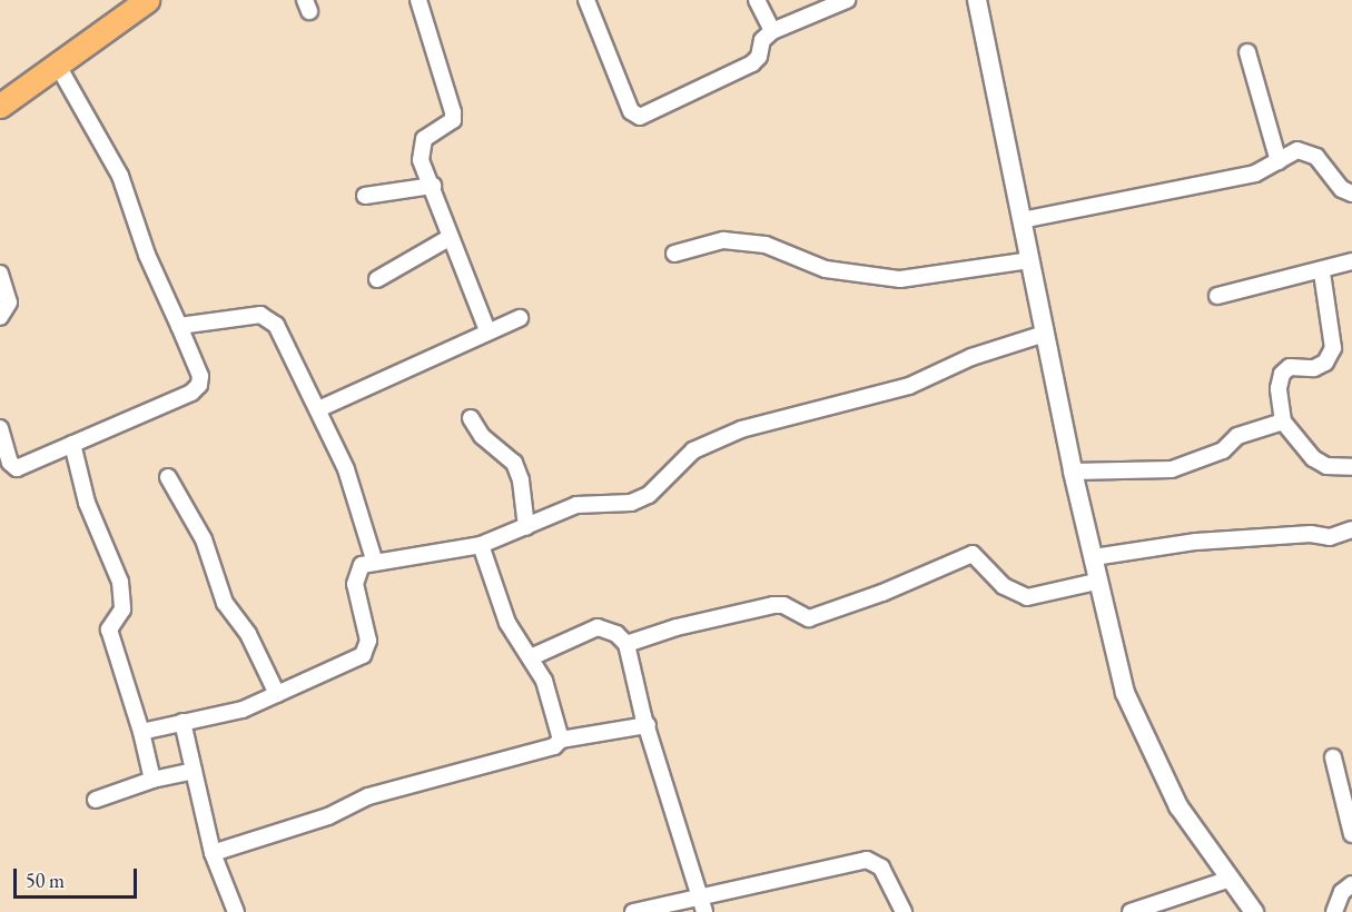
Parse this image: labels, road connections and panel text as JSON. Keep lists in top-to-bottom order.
{
  "scale_bar": "50 m"
}
